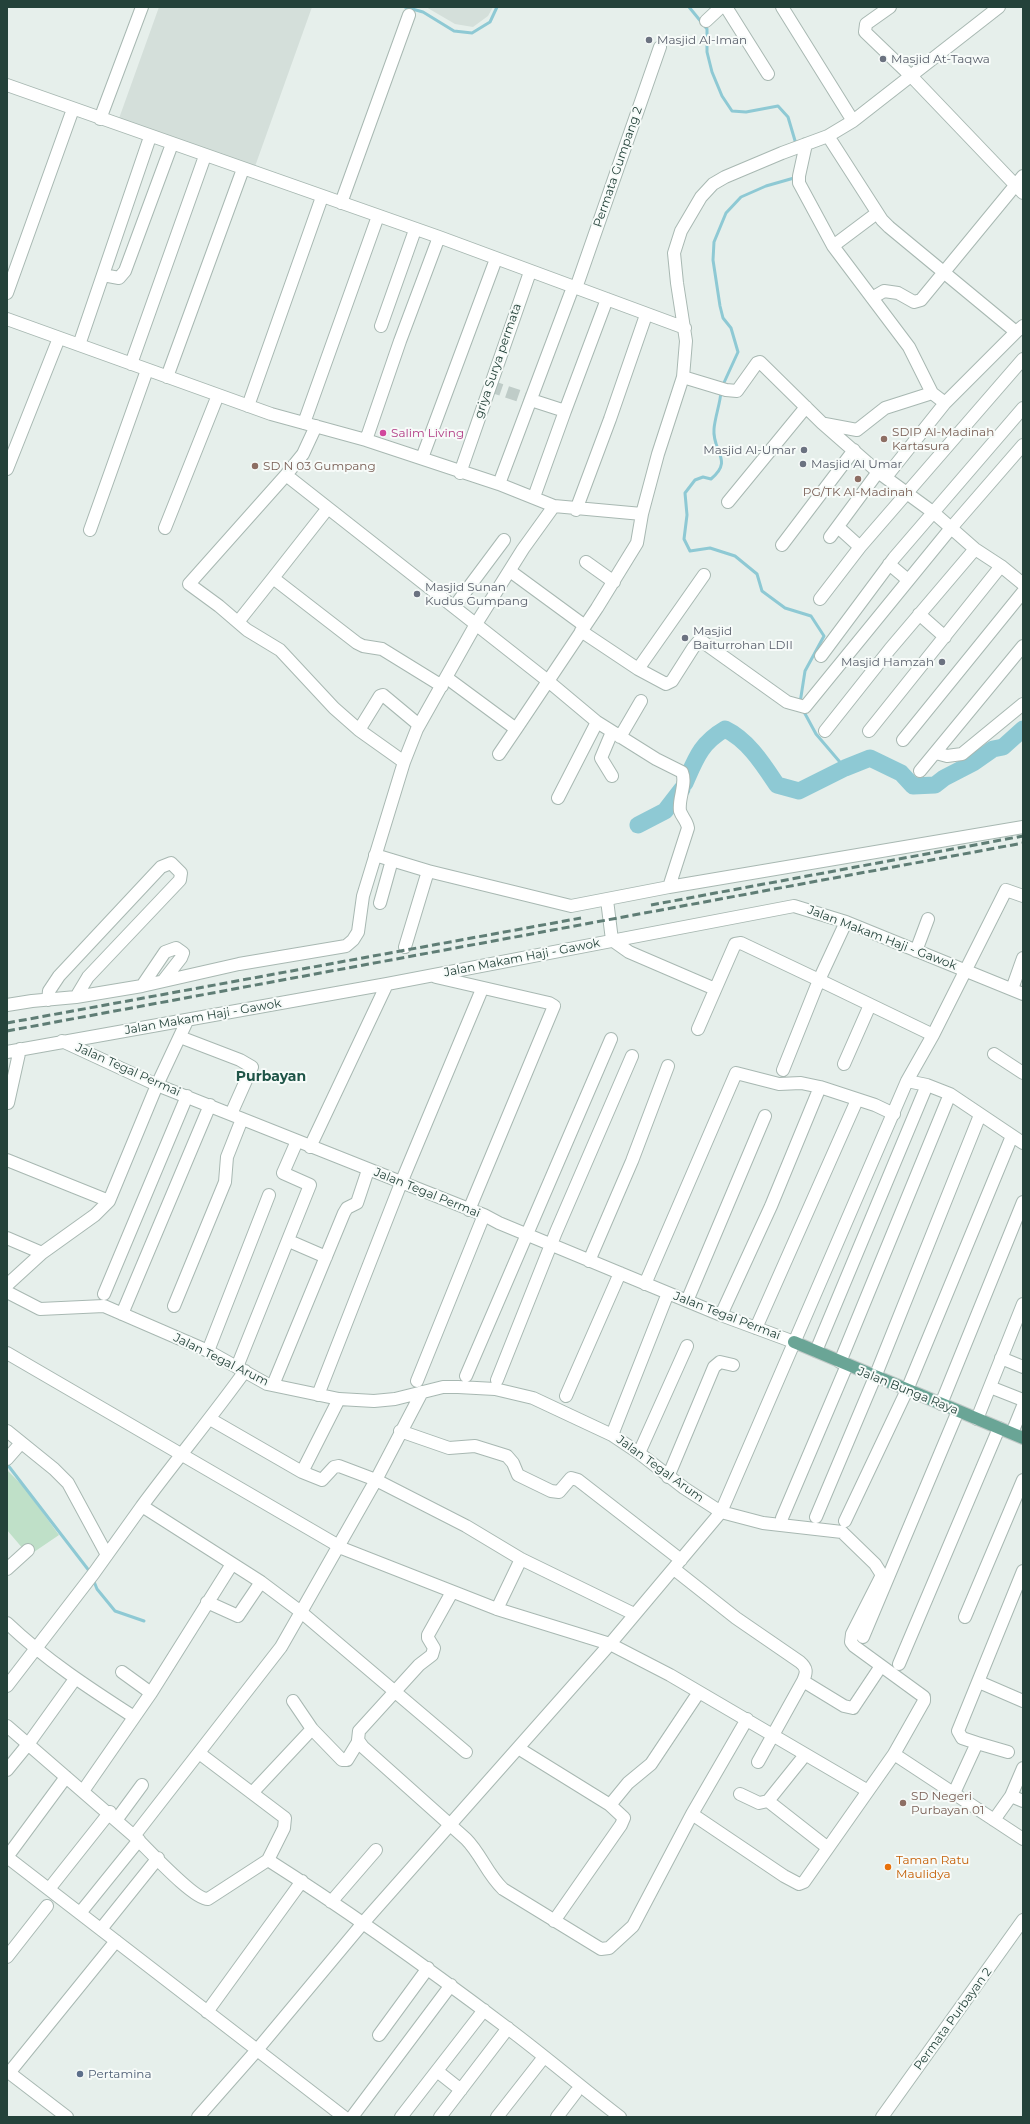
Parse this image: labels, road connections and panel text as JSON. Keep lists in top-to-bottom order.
{
  "streets": {
    "main road": ["Jalan Bunga Raya"],
    "street": [
      "Permata Gumpang 2",
      "griya Surya permata",
      "Jalan Makam Haji - Gawok",
      "Jalan Tegal Permai",
      "Jalan Tegal Arum",
      "Permata Purbayan 2"
    ]
  },
  "crossings": [
    ["Jalan Makam Haji - Gawok", "Jalan Tegal Permai"],
    ["Jalan Tegal Permai", "Jalan Bunga Raya"]
  ],
  "districts": ["Purbayan"],
  "places": [
    "Masjid Al-Iman",
    "Masjid At-Taqwa",
    "Salim Living",
    "SDIP Al-Madinah Kartasura",
    "Masjid Al-Umar",
    "Masjid Al Umar",
    "SD N 03 Gumpang",
    "PG/TK Al-Madinah",
    "Masjid Sunan Kudus Gumpang",
    "Masjid Baiturrohan LDII",
    "Masjid Hamzah",
    "SD Negeri Purbayan 01",
    "Taman Ratu Maulidya",
    "Pertamina"
  ]
}
